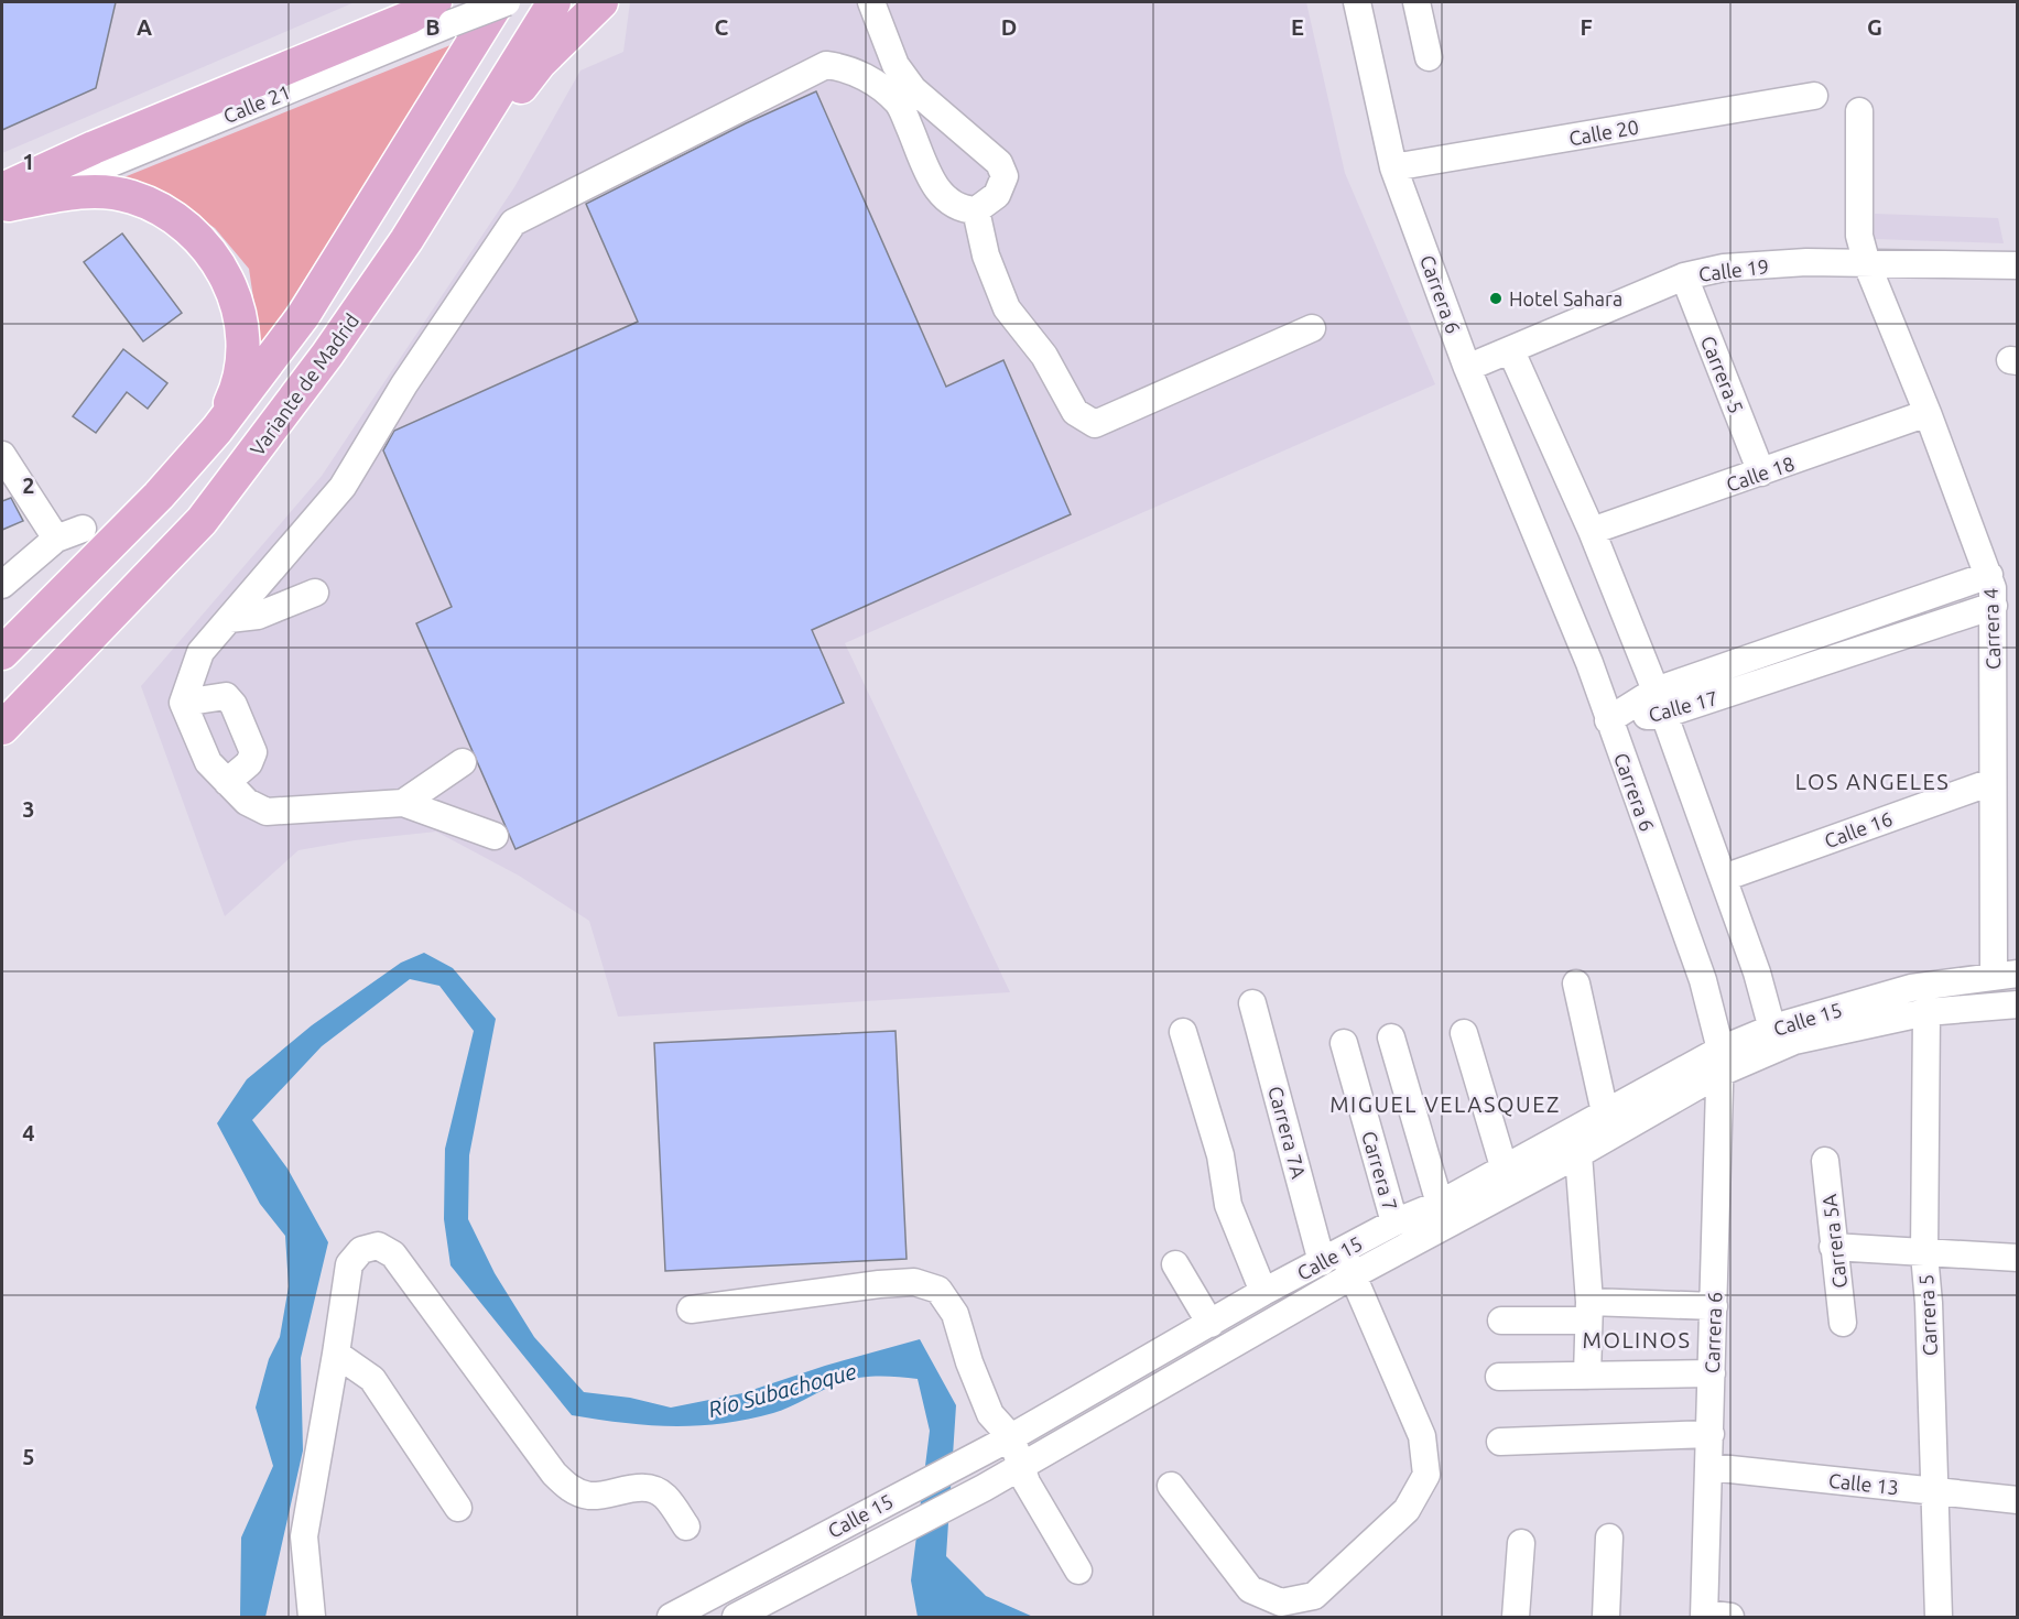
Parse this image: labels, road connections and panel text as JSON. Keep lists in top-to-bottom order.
{
  "streets": {
    "main road": ["Variante de Madrid"],
    "street": [
      "Calle 20",
      "Calle 19",
      "Carrera 6",
      "Carrera 5",
      "Calle 18",
      "Carrera 4",
      "Calle 17",
      "Calle 16",
      "Calle 15",
      "Carrera 7A",
      "Carrera 7",
      "Carrera 5A",
      "Calle 13"
    ]
  },
  "crossings": [
    ["Calle 20", "Carrera 6"],
    ["Calle 19", "Carrera 6"],
    ["Calle 19", "Carrera 5"],
    ["Calle 19", "Carrera 4"],
    ["Carrera 6", "Calle 17"],
    ["Carrera 6", "Calle 15"],
    ["Carrera 6", "Calle 13"],
    ["Carrera 5", "Calle 18"],
    ["Carrera 5", "Calle 15"],
    ["Carrera 5", "Calle 13"],
    ["Calle 18", "Carrera 4"],
    ["Carrera 4", "Calle 17"],
    ["Carrera 4", "Calle 16"],
    ["Carrera 4", "Calle 15"],
    ["Calle 15", "Carrera 7A"],
    ["Calle 15", "Carrera 7"]
  ],
  "districts": ["LOS ANGELES", "MIGUEL VELASQUEZ", "MOLINOS"],
  "water": ["Río Subachoque"],
  "places": ["Hotel Sahara"],
  "grid": {
    "columns": [
      "A",
      "B",
      "C",
      "D",
      "E",
      "F",
      "G"
    ],
    "rows": [
      "1",
      "2",
      "3",
      "4",
      "5"
    ]
  }
}
